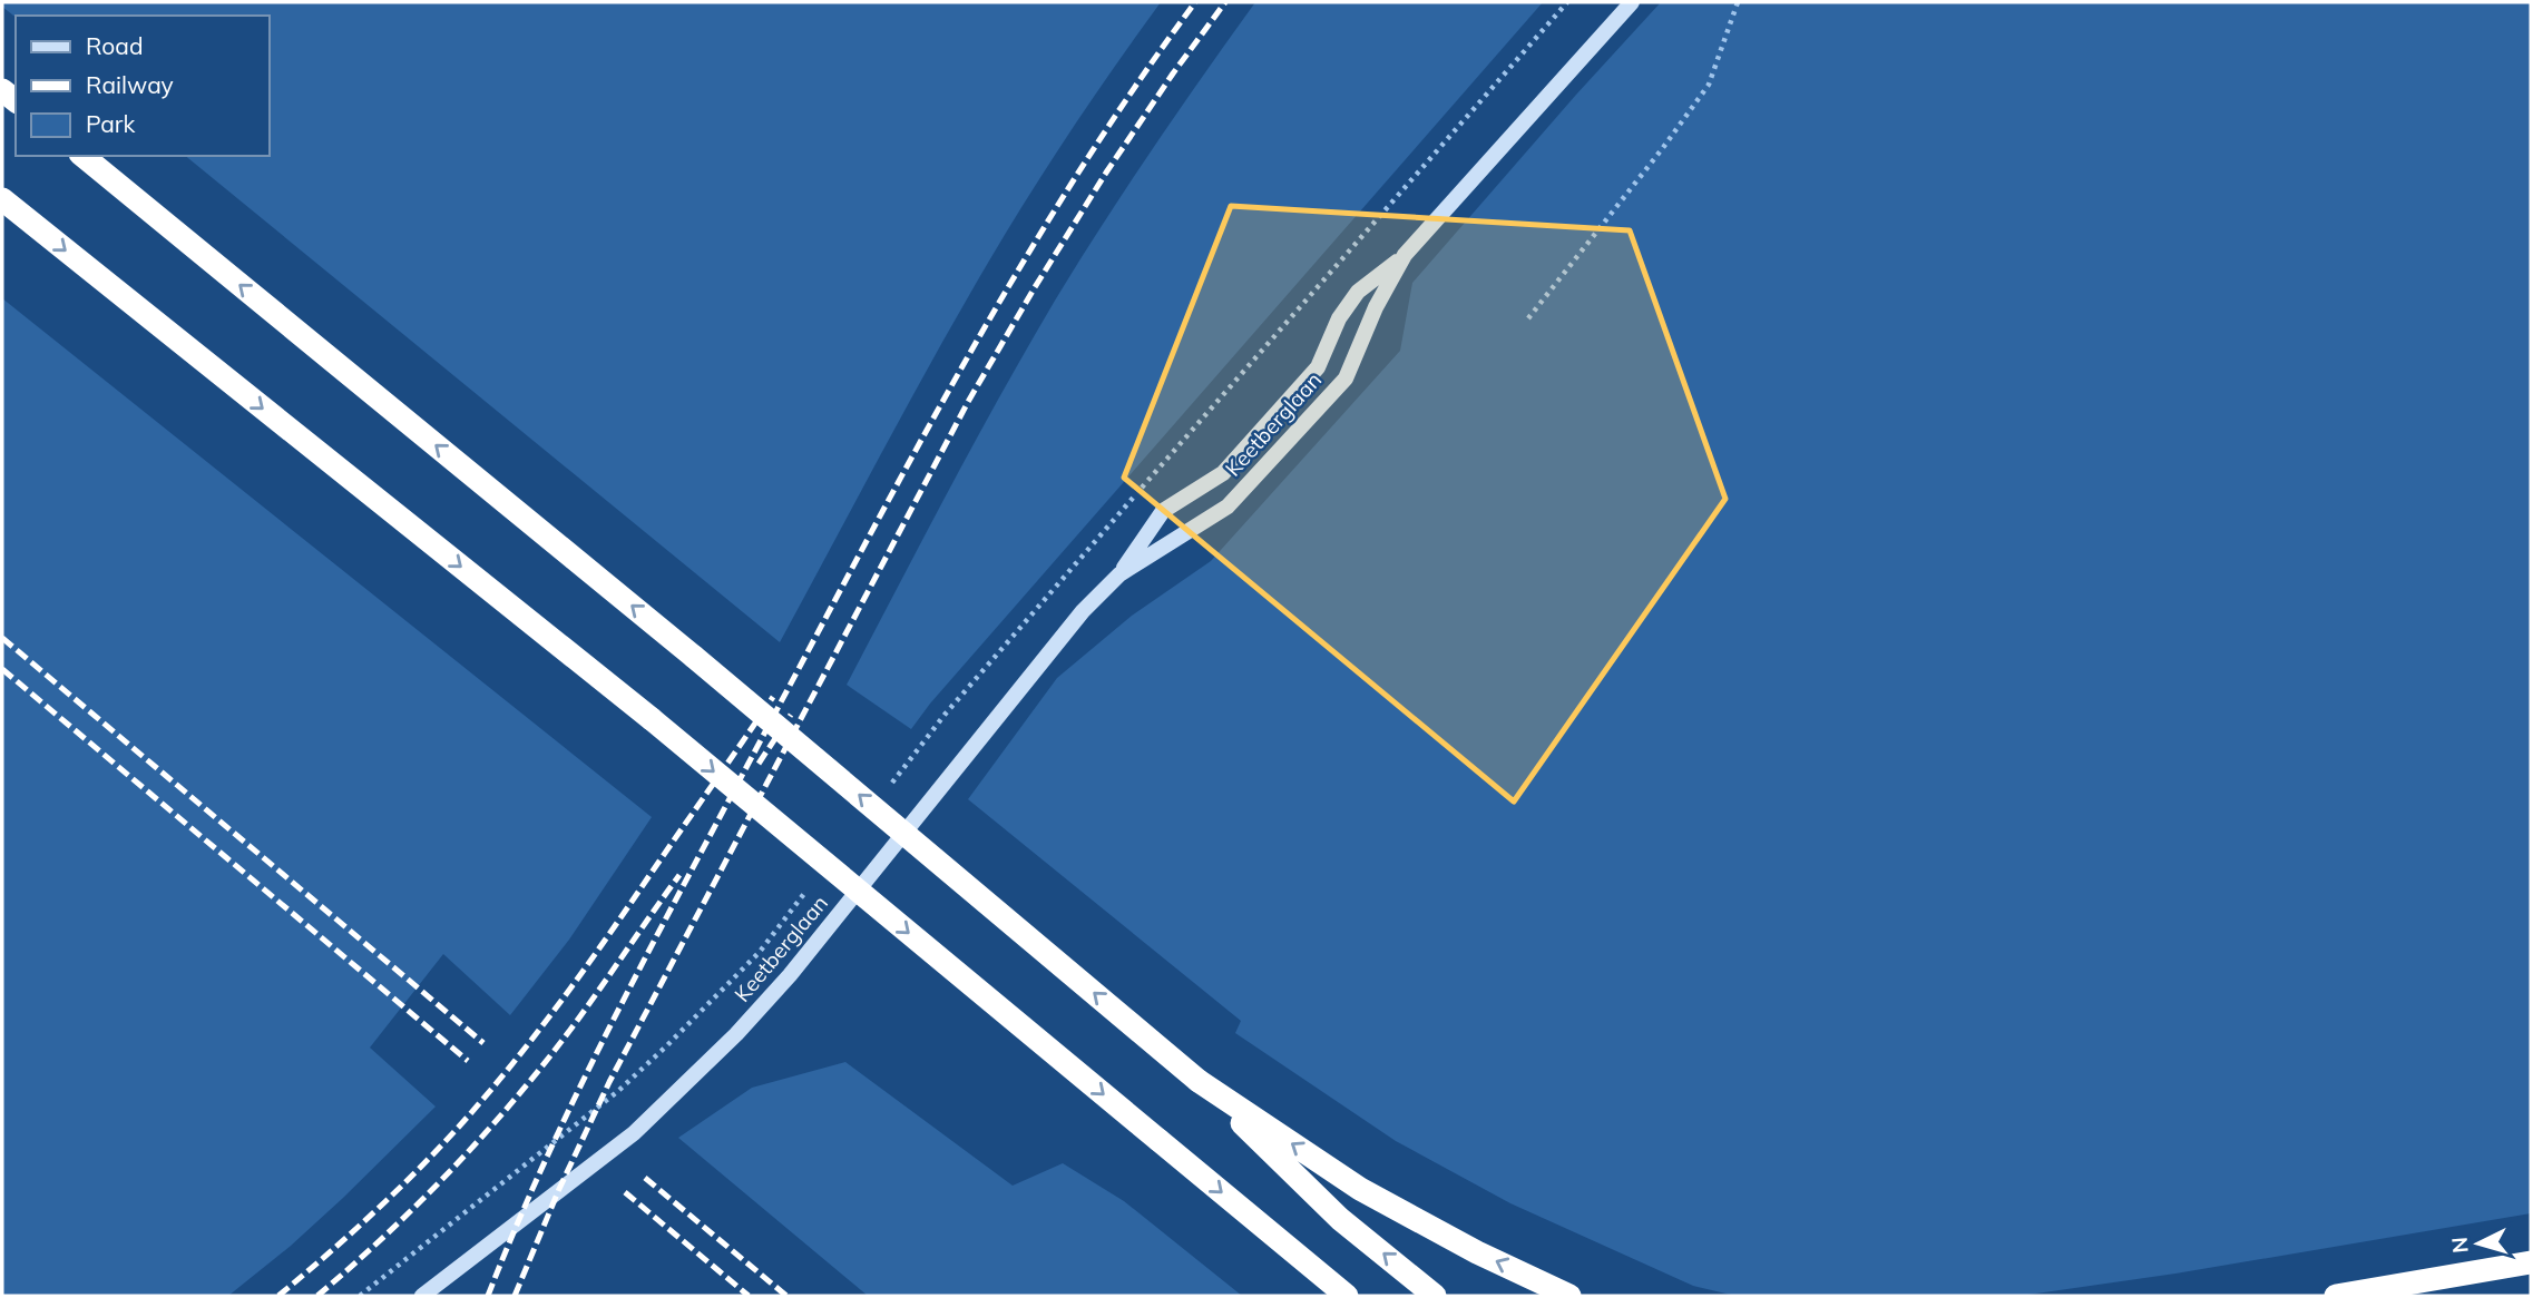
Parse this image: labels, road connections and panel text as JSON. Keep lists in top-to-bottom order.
{
  "streets": {
    "main road": ["Keetberglaan"]
  },
  "legend": ["Road", "Railway", "Park"],
  "north": "left"
}
